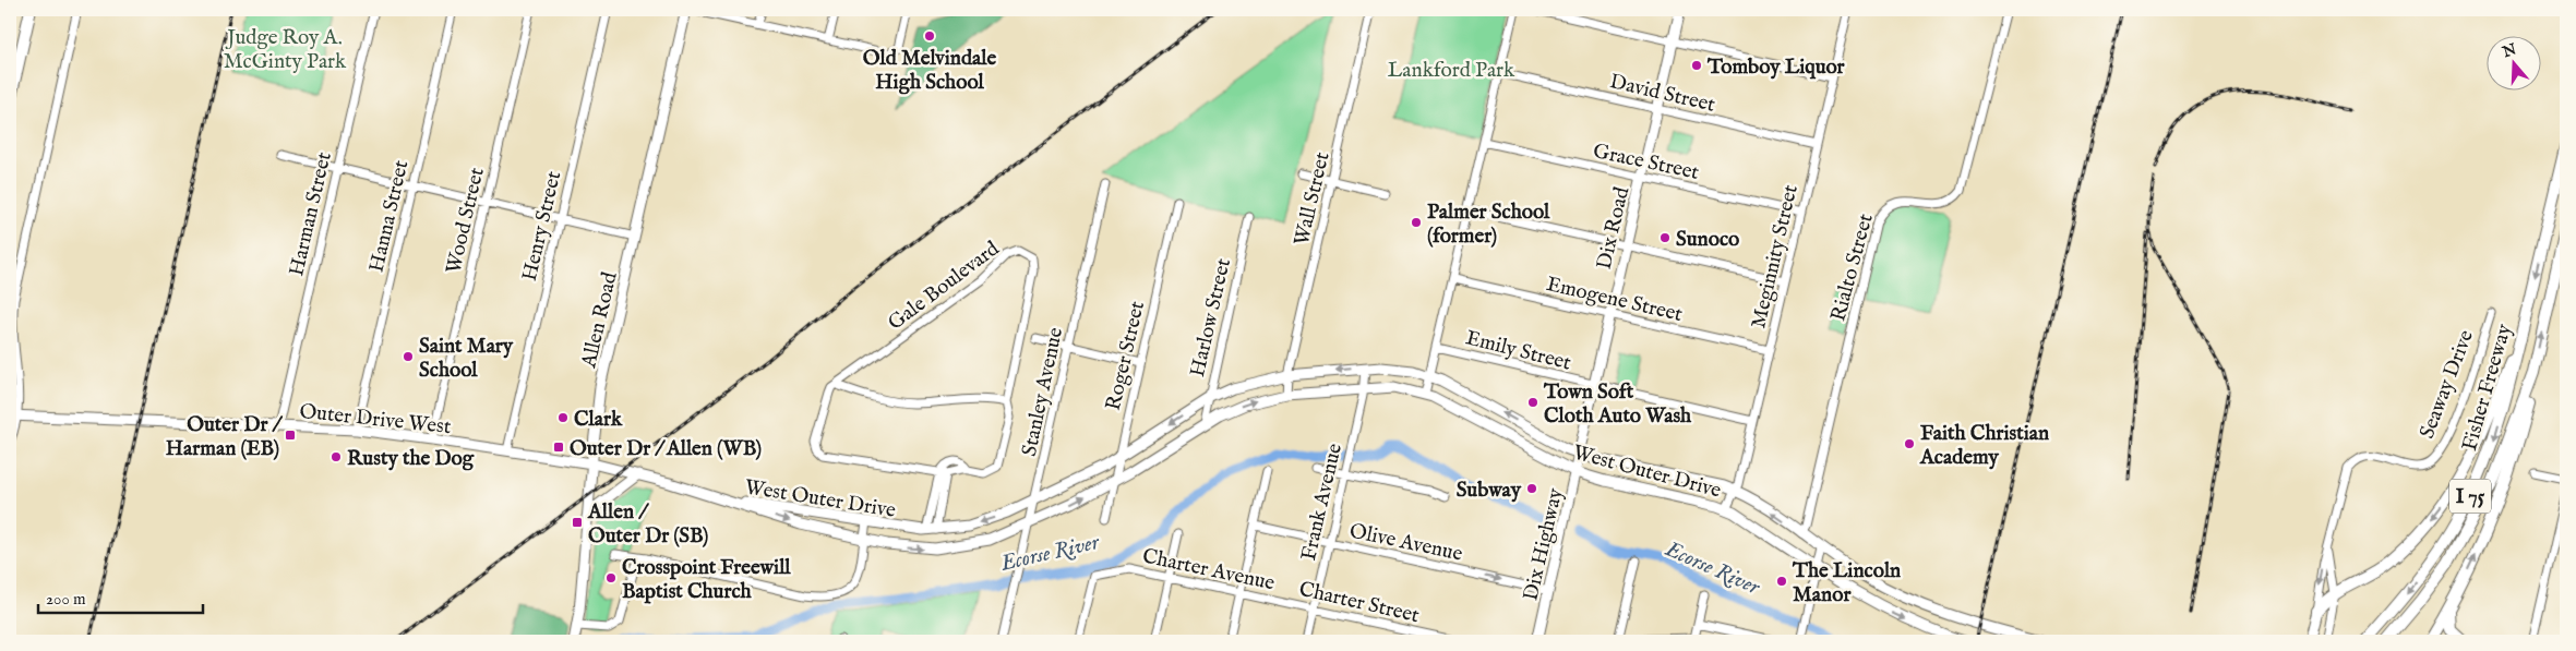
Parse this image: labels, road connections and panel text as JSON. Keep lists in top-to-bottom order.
{
  "streets": {
    "highway": ["Fisher Freeway", "I 75"],
    "main road": [
      "Dix Road",
      "Allen Road",
      "Outer Drive West",
      "West Outer Drive",
      "Dix Highway"
    ],
    "street": [
      "David Street",
      "Grace Street",
      "Wall Street",
      "Harman Street",
      "Hanna Street",
      "Wood Street",
      "Henry Street",
      "Meginnity Street",
      "Rialto Street",
      "Gale Boulevard",
      "Emogene Street",
      "Harlow Street",
      "Emily Street",
      "Roger Street",
      "Seaway Drive",
      "Stanley Avenue",
      "Frank Avenue",
      "Olive Avenue",
      "Charter Avenue",
      "Charter Street"
    ]
  },
  "crossings": [
    ["David Street", "Dix Road"],
    ["David Street", "Meginnity Street"],
    ["Grace Street", "Dix Road"],
    ["Grace Street", "Meginnity Street"],
    ["Wall Street", "West Outer Drive"],
    ["Harman Street", "Outer Drive West"],
    ["Hanna Street", "Outer Drive West"],
    ["Wood Street", "Outer Drive West"],
    ["Henry Street", "Outer Drive West"],
    ["Dix Road", "Emogene Street"],
    ["Dix Road", "Emily Street"],
    ["Dix Road", "West Outer Drive"],
    ["Dix Road", "Dix Highway"],
    ["Meginnity Street", "Emogene Street"],
    ["Meginnity Street", "Emily Street"],
    ["Meginnity Street", "West Outer Drive"],
    ["Rialto Street", "West Outer Drive"],
    ["Harlow Street", "West Outer Drive"],
    ["Allen Road", "Outer Drive West"],
    ["Roger Street", "West Outer Drive"],
    ["Stanley Avenue", "West Outer Drive"],
    ["Outer Drive West", "West Outer Drive"],
    ["West Outer Drive", "Frank Avenue"],
    ["West Outer Drive", "Dix Highway"],
    ["Frank Avenue", "Olive Avenue"],
    ["Frank Avenue", "Charter Street"],
    ["Olive Avenue", "Dix Highway"],
    ["Charter Avenue", "Charter Street"]
  ],
  "one_way": ["Olive Avenue"],
  "water": ["Ecorse River"],
  "parks": ["Judge Roy A. McGinty Park", "Lankford Park"],
  "places": {
    "other": [
      "Old Melvindale High School",
      "Tomboy Liquor",
      "Palmer School (former)",
      "Sunoco",
      "Saint Mary School",
      "Town Soft Cloth Auto Wash",
      "Clark",
      "Faith Christian Academy",
      "Rusty the Dog",
      "Subway",
      "Crosspoint Freewill Baptist Church",
      "The Lincoln Manor"
    ],
    "transit": ["Outer Dr / Harman (EB)", "Outer Dr / Allen (WB)", "Allen / Outer Dr (SB)"]
  },
  "scale_bar": "200 m",
  "north": "top"
}
